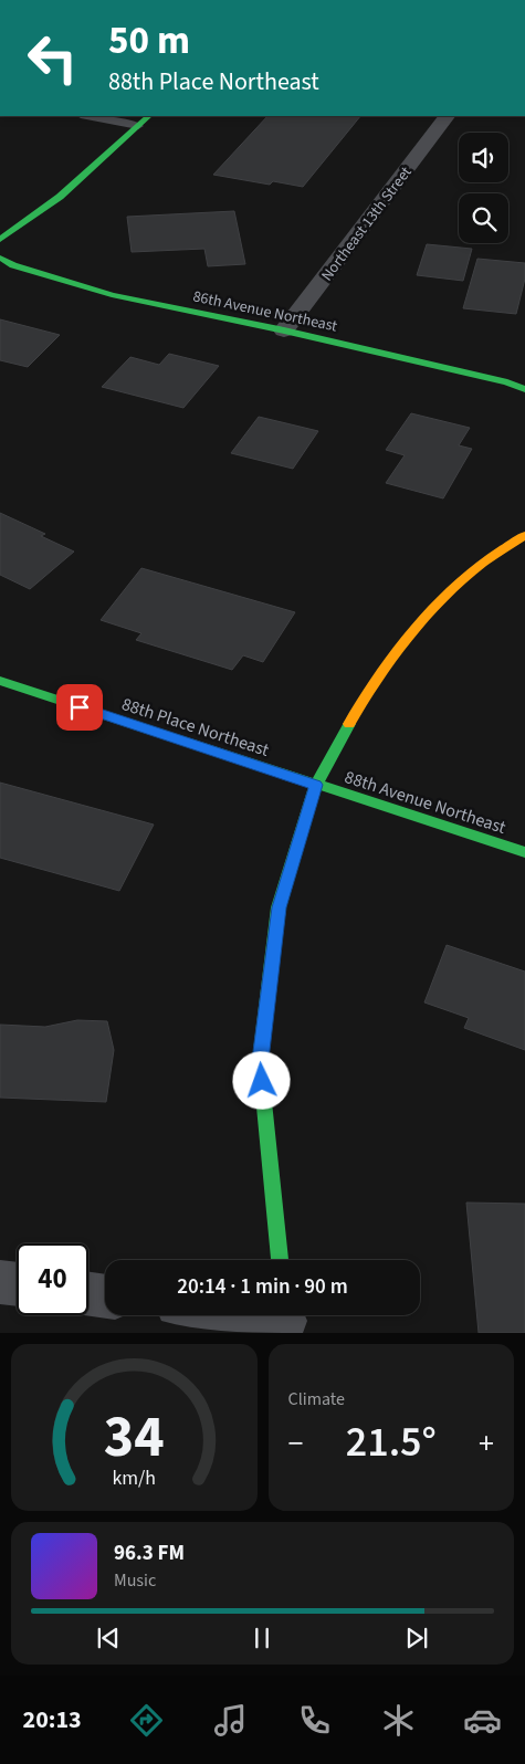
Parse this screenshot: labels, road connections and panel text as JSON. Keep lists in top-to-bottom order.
{
  "streets": {
    "street": [
      "Northeast 13th Street",
      "86th Avenue Northeast",
      "88th Place Northeast",
      "88th Avenue Northeast"
    ]
  },
  "crossings": [
    ["Northeast 13th Street", "86th Avenue Northeast"],
    ["88th Place Northeast", "88th Avenue Northeast"]
  ],
  "page": {
    "turn": ["50 m", "88th Place Northeast"],
    "limit": "40",
    "trip": "20:14 · 1 min · 90 m",
    "tile": "Climate",
    "heat": ["−", "21.5°", "+"],
    "song": ["96.3 FM", "Music"],
    "tabs": "20:13",
    "gauge": ["34", "km/h"]
  }
}
